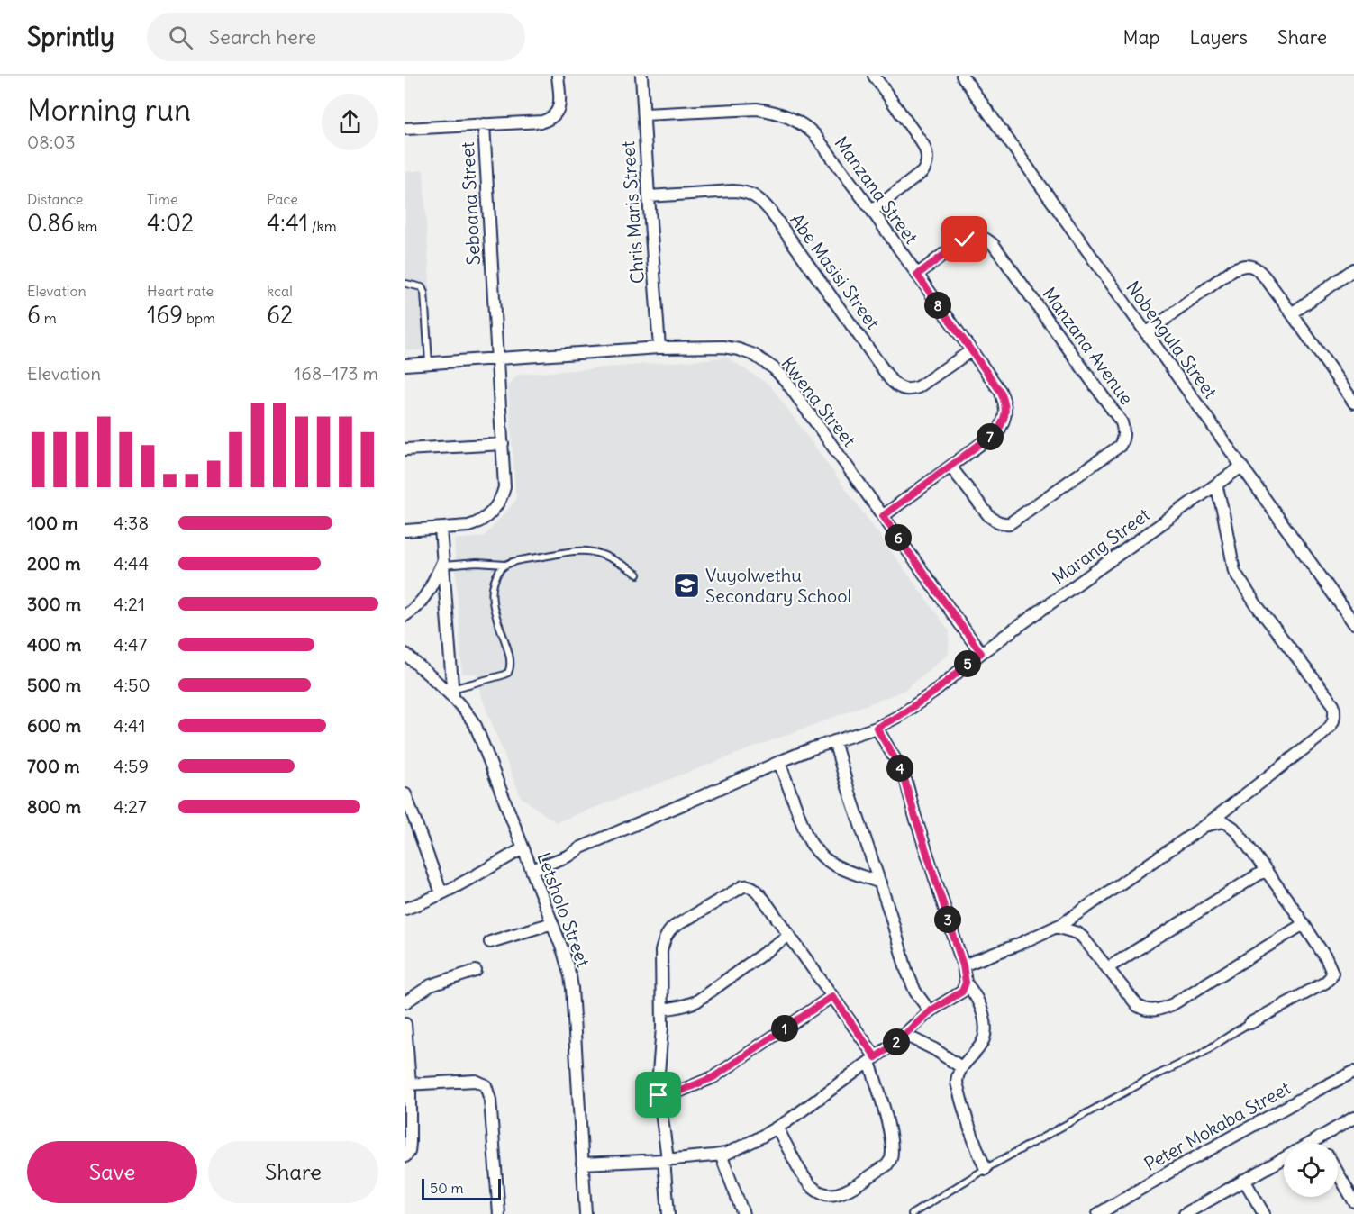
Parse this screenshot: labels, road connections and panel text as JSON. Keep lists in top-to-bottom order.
{
  "streets": {
    "street": [
      "Manzana Street",
      "Seboana Street",
      "Chris Maris Street",
      "Abe Masisi Street",
      "Nobengula Street",
      "Manzana Avenue",
      "Kwena Street",
      "Marang Street",
      "Letsholo Street",
      "Peter Mokaba Street"
    ]
  },
  "crossings": [
    ["Manzana Street", "Chris Maris Street"],
    ["Manzana Street", "Abe Masisi Street"],
    ["Manzana Street", "Manzana Avenue"],
    ["Manzana Street", "Kwena Street"],
    ["Seboana Street", "Kwena Street"],
    ["Chris Maris Street", "Abe Masisi Street"],
    ["Chris Maris Street", "Kwena Street"],
    ["Nobengula Street", "Marang Street"],
    ["Kwena Street", "Marang Street"],
    ["Marang Street", "Letsholo Street"]
  ],
  "places": {
    "school or university": ["Vuyolwethu Secondary School"]
  },
  "scale_bar": "50 m",
  "page": {
    "header": "Sprintly",
    "search": "Search here",
    "nav": ["Map", "Layers", "Share"],
    "heading": ["Morning run", "08:03"],
    "stats": [
      ["Distance", "0.86 km"],
      ["Time", "4:02"],
      ["Pace", "4:41 /km"],
      ["Elevation", "6 m"],
      ["Heart rate", "169 bpm"],
      ["kcal", "62"]
    ],
    "pins": [
      "8",
      "7",
      "6",
      "5",
      "4",
      "3",
      "1",
      "2"
    ],
    "chart": ["Elevation", "168–173 m"],
    "list": [
      {
        "name": "100 m",
        "note": "4:38"
      },
      {
        "name": "200 m",
        "note": "4:44"
      },
      {
        "name": "300 m",
        "note": "4:21"
      },
      {
        "name": "400 m",
        "note": "4:47"
      },
      {
        "name": "500 m",
        "note": "4:50"
      },
      {
        "name": "600 m",
        "note": "4:41"
      },
      {
        "name": "700 m",
        "note": "4:59"
      },
      {
        "name": "800 m",
        "note": "4:27"
      }
    ],
    "buttons": ["Save", "Share"],
    "scale": "50 m"
  }
}
